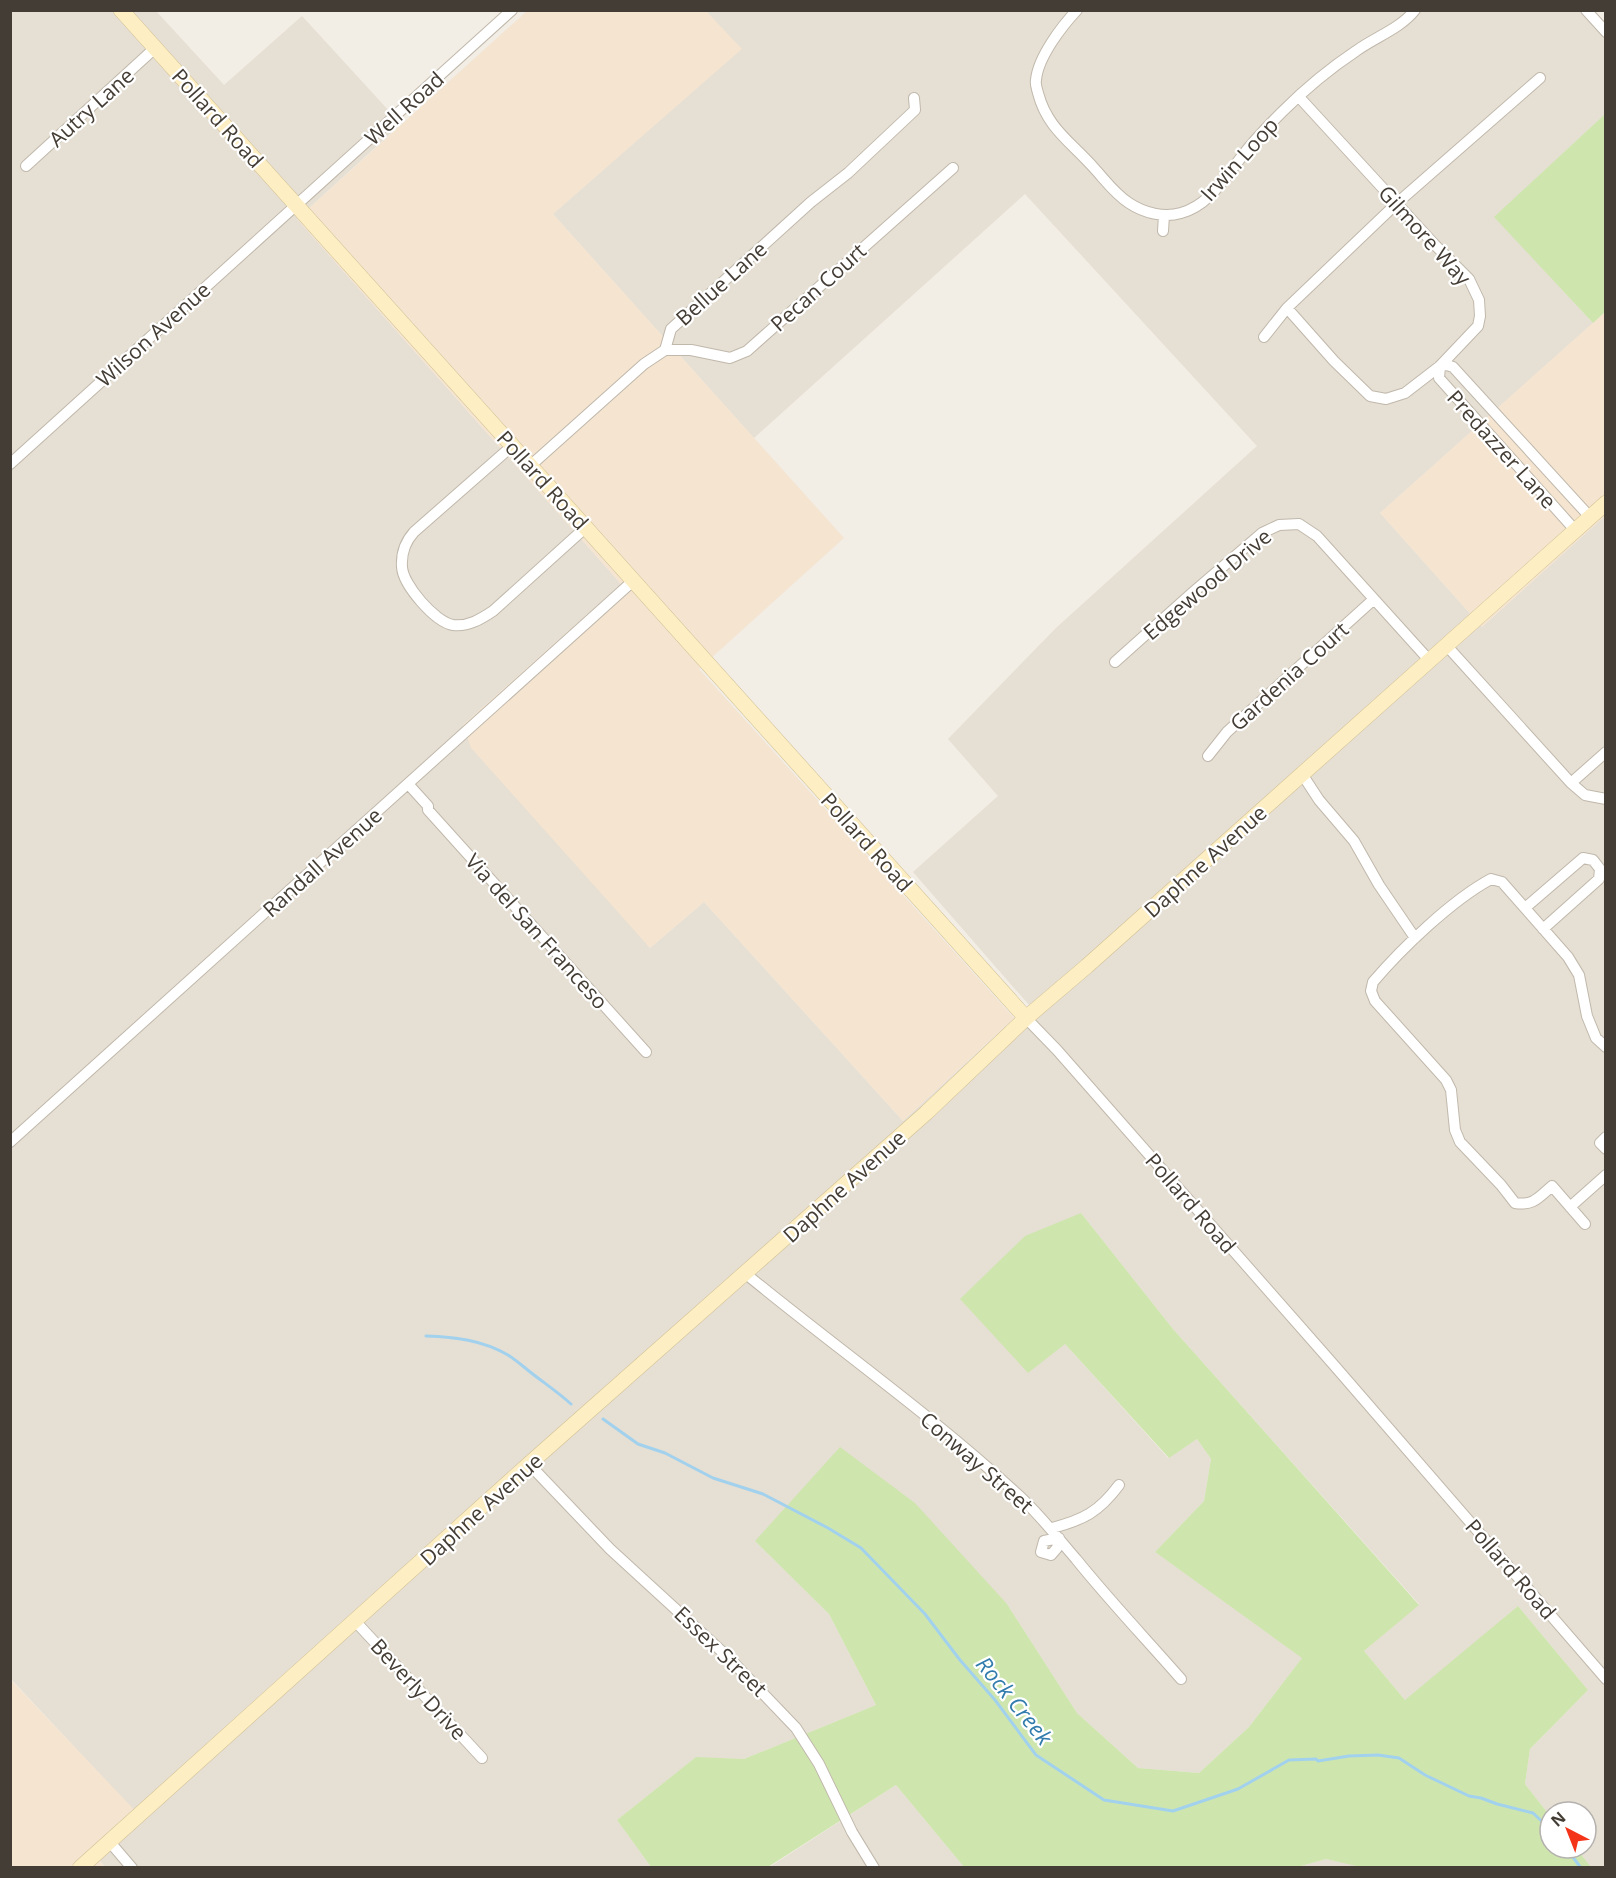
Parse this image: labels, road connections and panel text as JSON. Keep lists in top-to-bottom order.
{
  "streets": {
    "street": [
      "Autry Lane",
      "Well Road",
      "Pollard Road",
      "Irwin Loop",
      "Gilmore Way",
      "Bellue Lane",
      "Pecan Court",
      "Wilson Avenue",
      "Predazzer Lane",
      "Edgewood Drive",
      "Gardenia Court",
      "Daphne Avenue",
      "Randall Avenue",
      "Via del San Franceso",
      "Conway Street",
      "Essex Street",
      "Beverly Drive"
    ]
  },
  "crossings": [
    ["Autry Lane", "Pollard Road"],
    ["Well Road", "Pollard Road"],
    ["Well Road", "Wilson Avenue"],
    ["Pollard Road", "Bellue Lane"],
    ["Pollard Road", "Wilson Avenue"],
    ["Pollard Road", "Daphne Avenue"],
    ["Pollard Road", "Randall Avenue"],
    ["Irwin Loop", "Gilmore Way"],
    ["Gilmore Way", "Predazzer Lane"],
    ["Bellue Lane", "Pecan Court"],
    ["Predazzer Lane", "Daphne Avenue"],
    ["Edgewood Drive", "Gardenia Court"],
    ["Edgewood Drive", "Daphne Avenue"],
    ["Daphne Avenue", "Conway Street"],
    ["Daphne Avenue", "Essex Street"],
    ["Daphne Avenue", "Beverly Drive"],
    ["Randall Avenue", "Via del San Franceso"]
  ],
  "water": ["Rock Creek"],
  "north": "top left"
}
